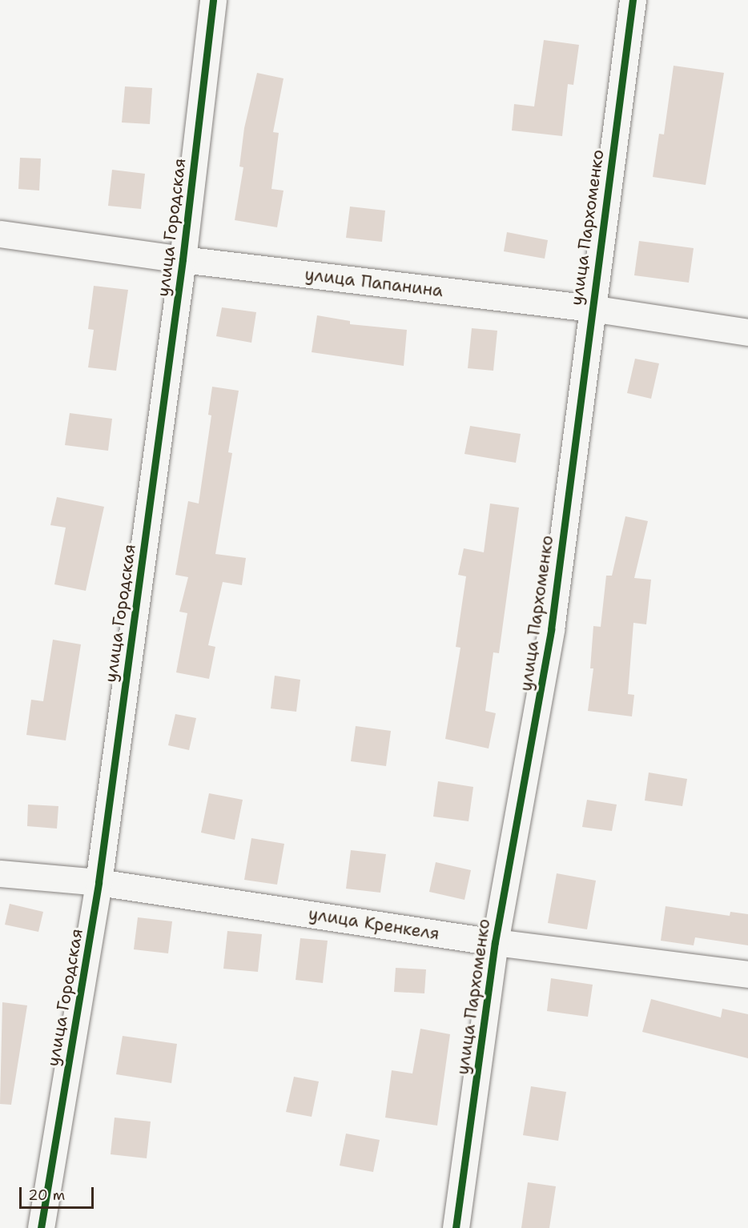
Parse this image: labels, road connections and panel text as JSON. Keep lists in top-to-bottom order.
{
  "streets": {
    "street": [
      "улица Городская",
      "улица Пархоменко",
      "улица Папанина",
      "улица Кренкеля"
    ]
  },
  "crossings": [
    ["улица Городская", "улица Папанина"],
    ["улица Городская", "улица Кренкеля"],
    ["улица Пархоменко", "улица Папанина"],
    ["улица Пархоменко", "улица Кренкеля"]
  ],
  "scale_bar": "20 m"
}
